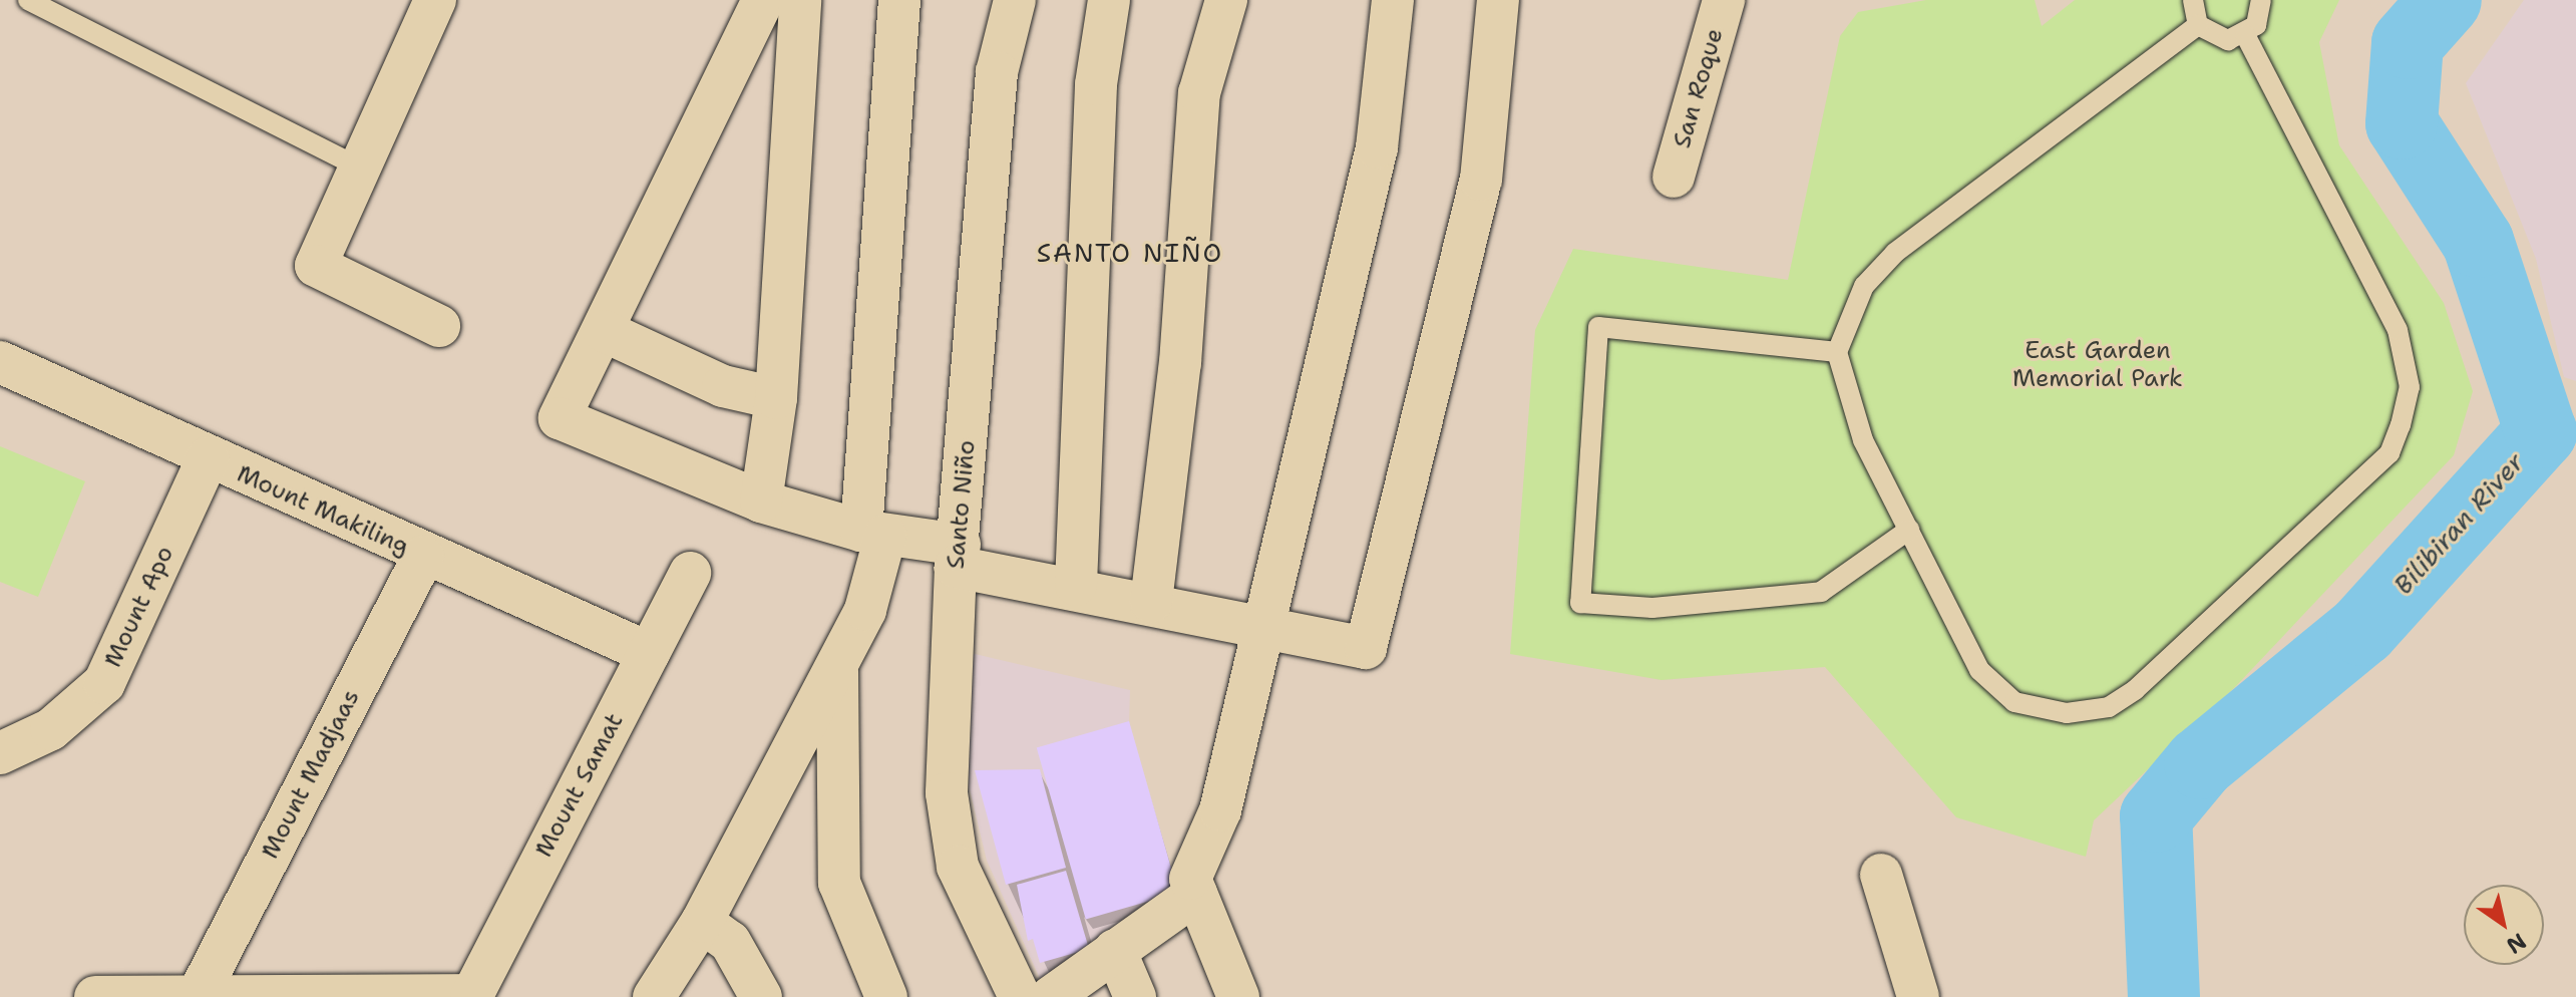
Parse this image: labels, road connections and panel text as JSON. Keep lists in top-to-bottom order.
{
  "streets": {
    "street": [
      "San Roque",
      "Santo Niño",
      "Mount Makiling",
      "Mount Apo",
      "Mount Madjaas",
      "Mount Samat"
    ]
  },
  "crossings": [
    ["Mount Makiling", "Mount Apo"],
    ["Mount Makiling", "Mount Madjaas"],
    ["Mount Makiling", "Mount Samat"]
  ],
  "districts": ["SANTO NIÑO"],
  "water": ["Bilibiran River"],
  "parks": ["East Garden Memorial Park"],
  "north": "bottom right"
}
